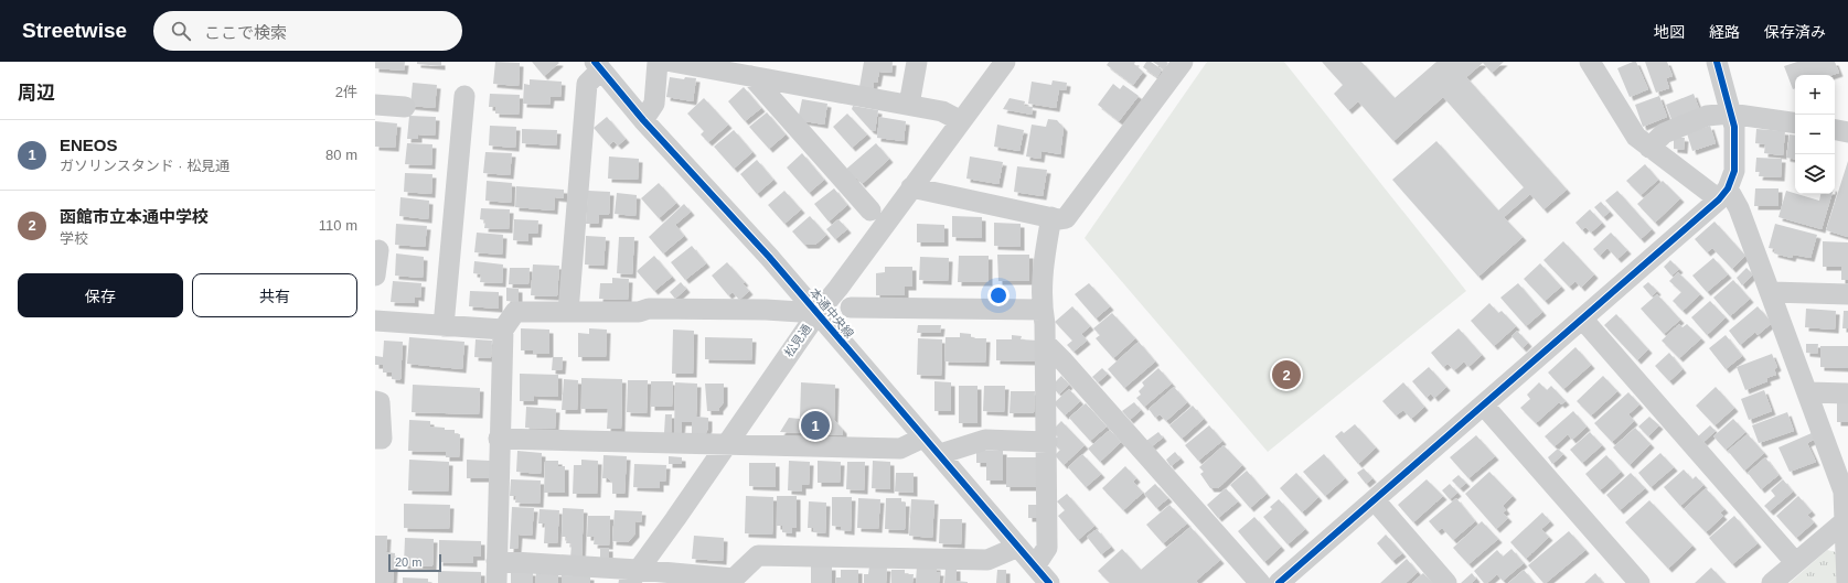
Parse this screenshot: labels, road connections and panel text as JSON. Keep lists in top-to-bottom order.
{
  "streets": {
    "street": ["本通中央線", "松見通"]
  },
  "crossings": [
    ["本通中央線", "松見通"]
  ],
  "scale_bar": "20 m",
  "page": {
    "header": "Streetwise",
    "search": "ここで検索",
    "nav": ["地図", "経路", "保存済み"],
    "heading": ["周辺", "2件"],
    "map_buttons": ["+", "−"],
    "list": [
      {
        "mark": "1",
        "name": "ENEOS",
        "note": "ガソリンスタンド · 松見通",
        "value": "80 m"
      },
      {
        "mark": "2",
        "name": "函館市立本通中学校",
        "note": "学校",
        "value": "110 m"
      }
    ],
    "buttons": ["保存", "共有"],
    "pins": ["2", "1"],
    "scale": "20 m"
  }
}
